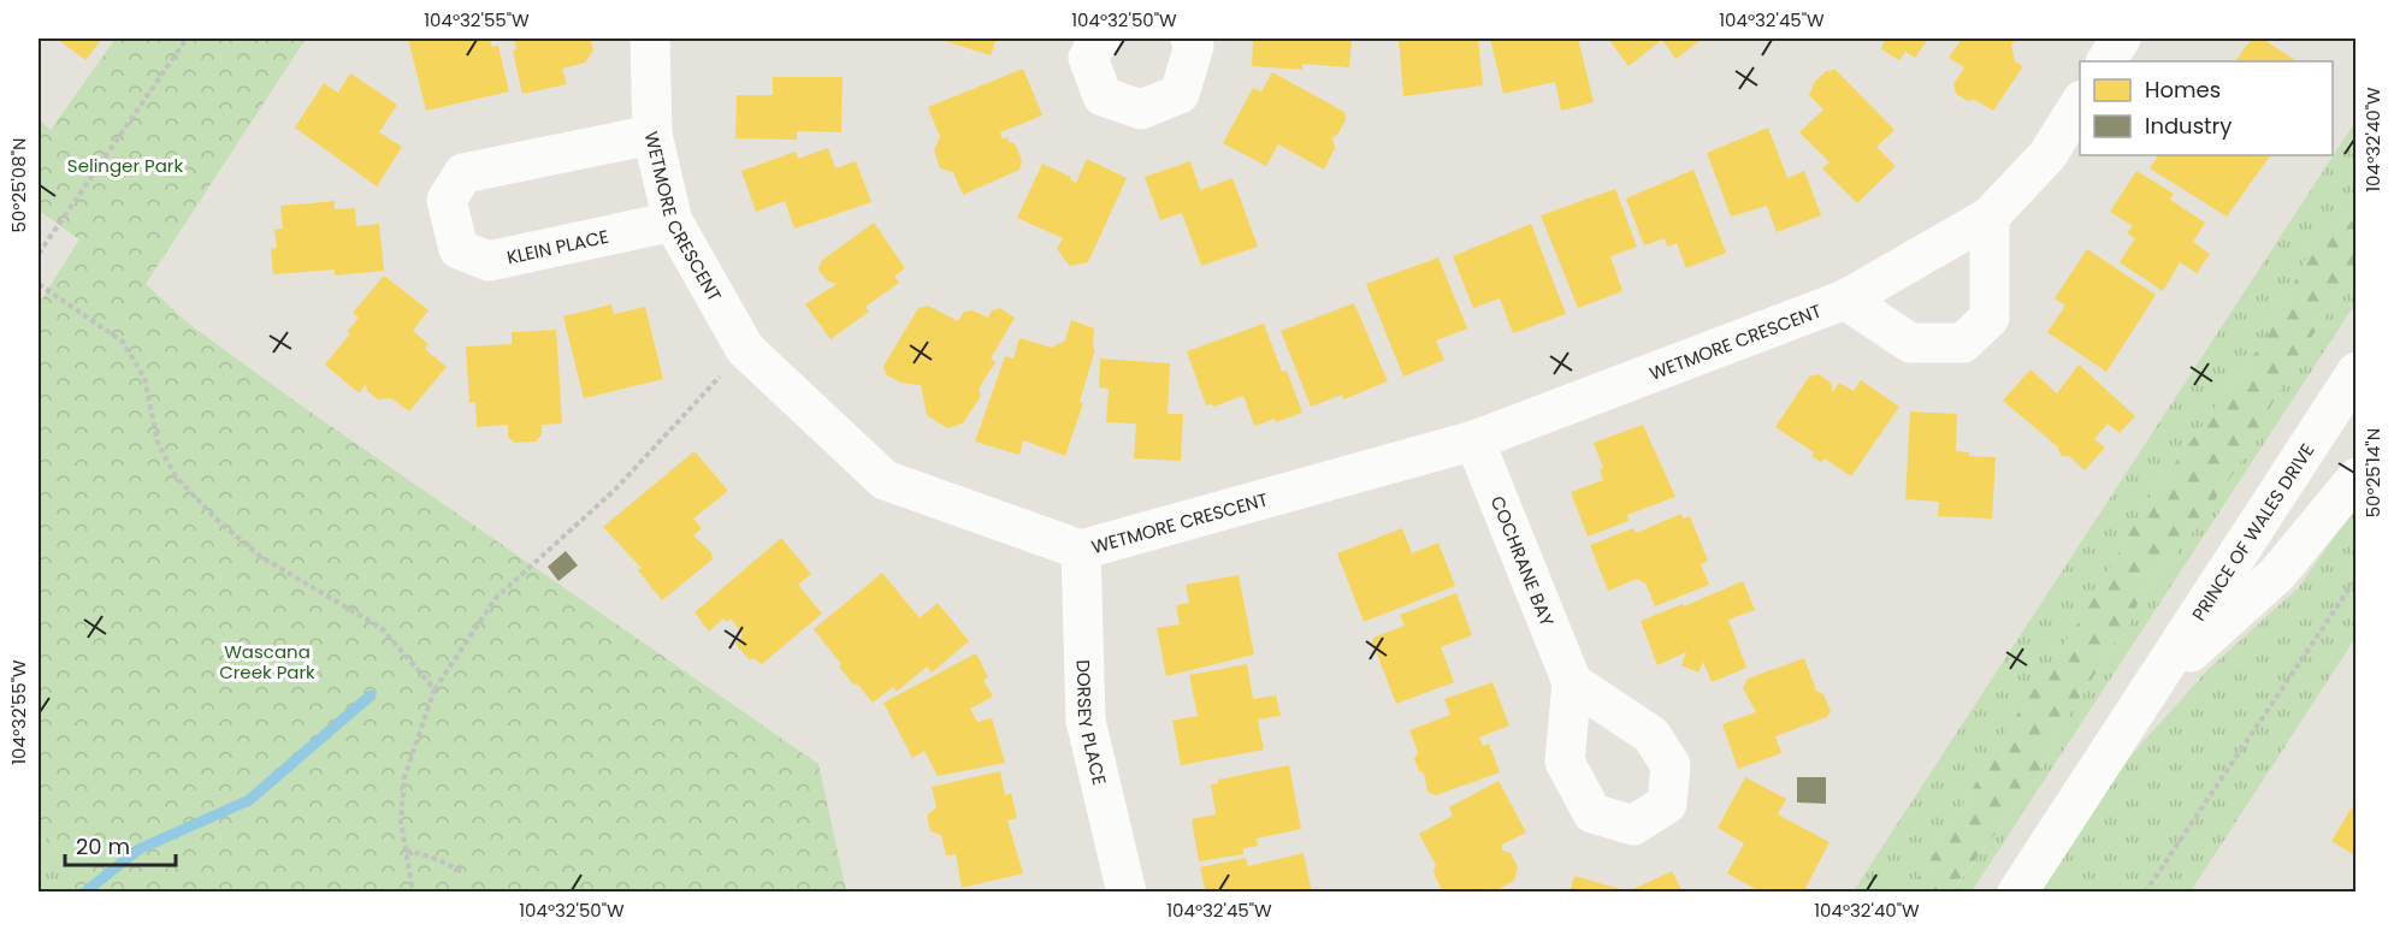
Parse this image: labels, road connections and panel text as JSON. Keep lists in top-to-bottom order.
{
  "streets": {
    "street": [
      "WETMORE CRESCENT",
      "KLEIN PLACE",
      "PRINCE OF WALES DRIVE",
      "COCHRANE BAY",
      "DORSEY PLACE"
    ]
  },
  "crossings": [
    ["WETMORE CRESCENT", "KLEIN PLACE"],
    ["WETMORE CRESCENT", "COCHRANE BAY"],
    ["WETMORE CRESCENT", "DORSEY PLACE"]
  ],
  "parks": ["Selinger Park", "Wascana Creek Park"],
  "legend": ["Homes", "Industry"],
  "scale_bar": "20 m",
  "coordinates": [
    "104°32'55\"W",
    "104°32'50\"W",
    "104°32'45\"W",
    "104°32'40\"W",
    "50°25'08\"N",
    "50°25'14\"N"
  ]
}
